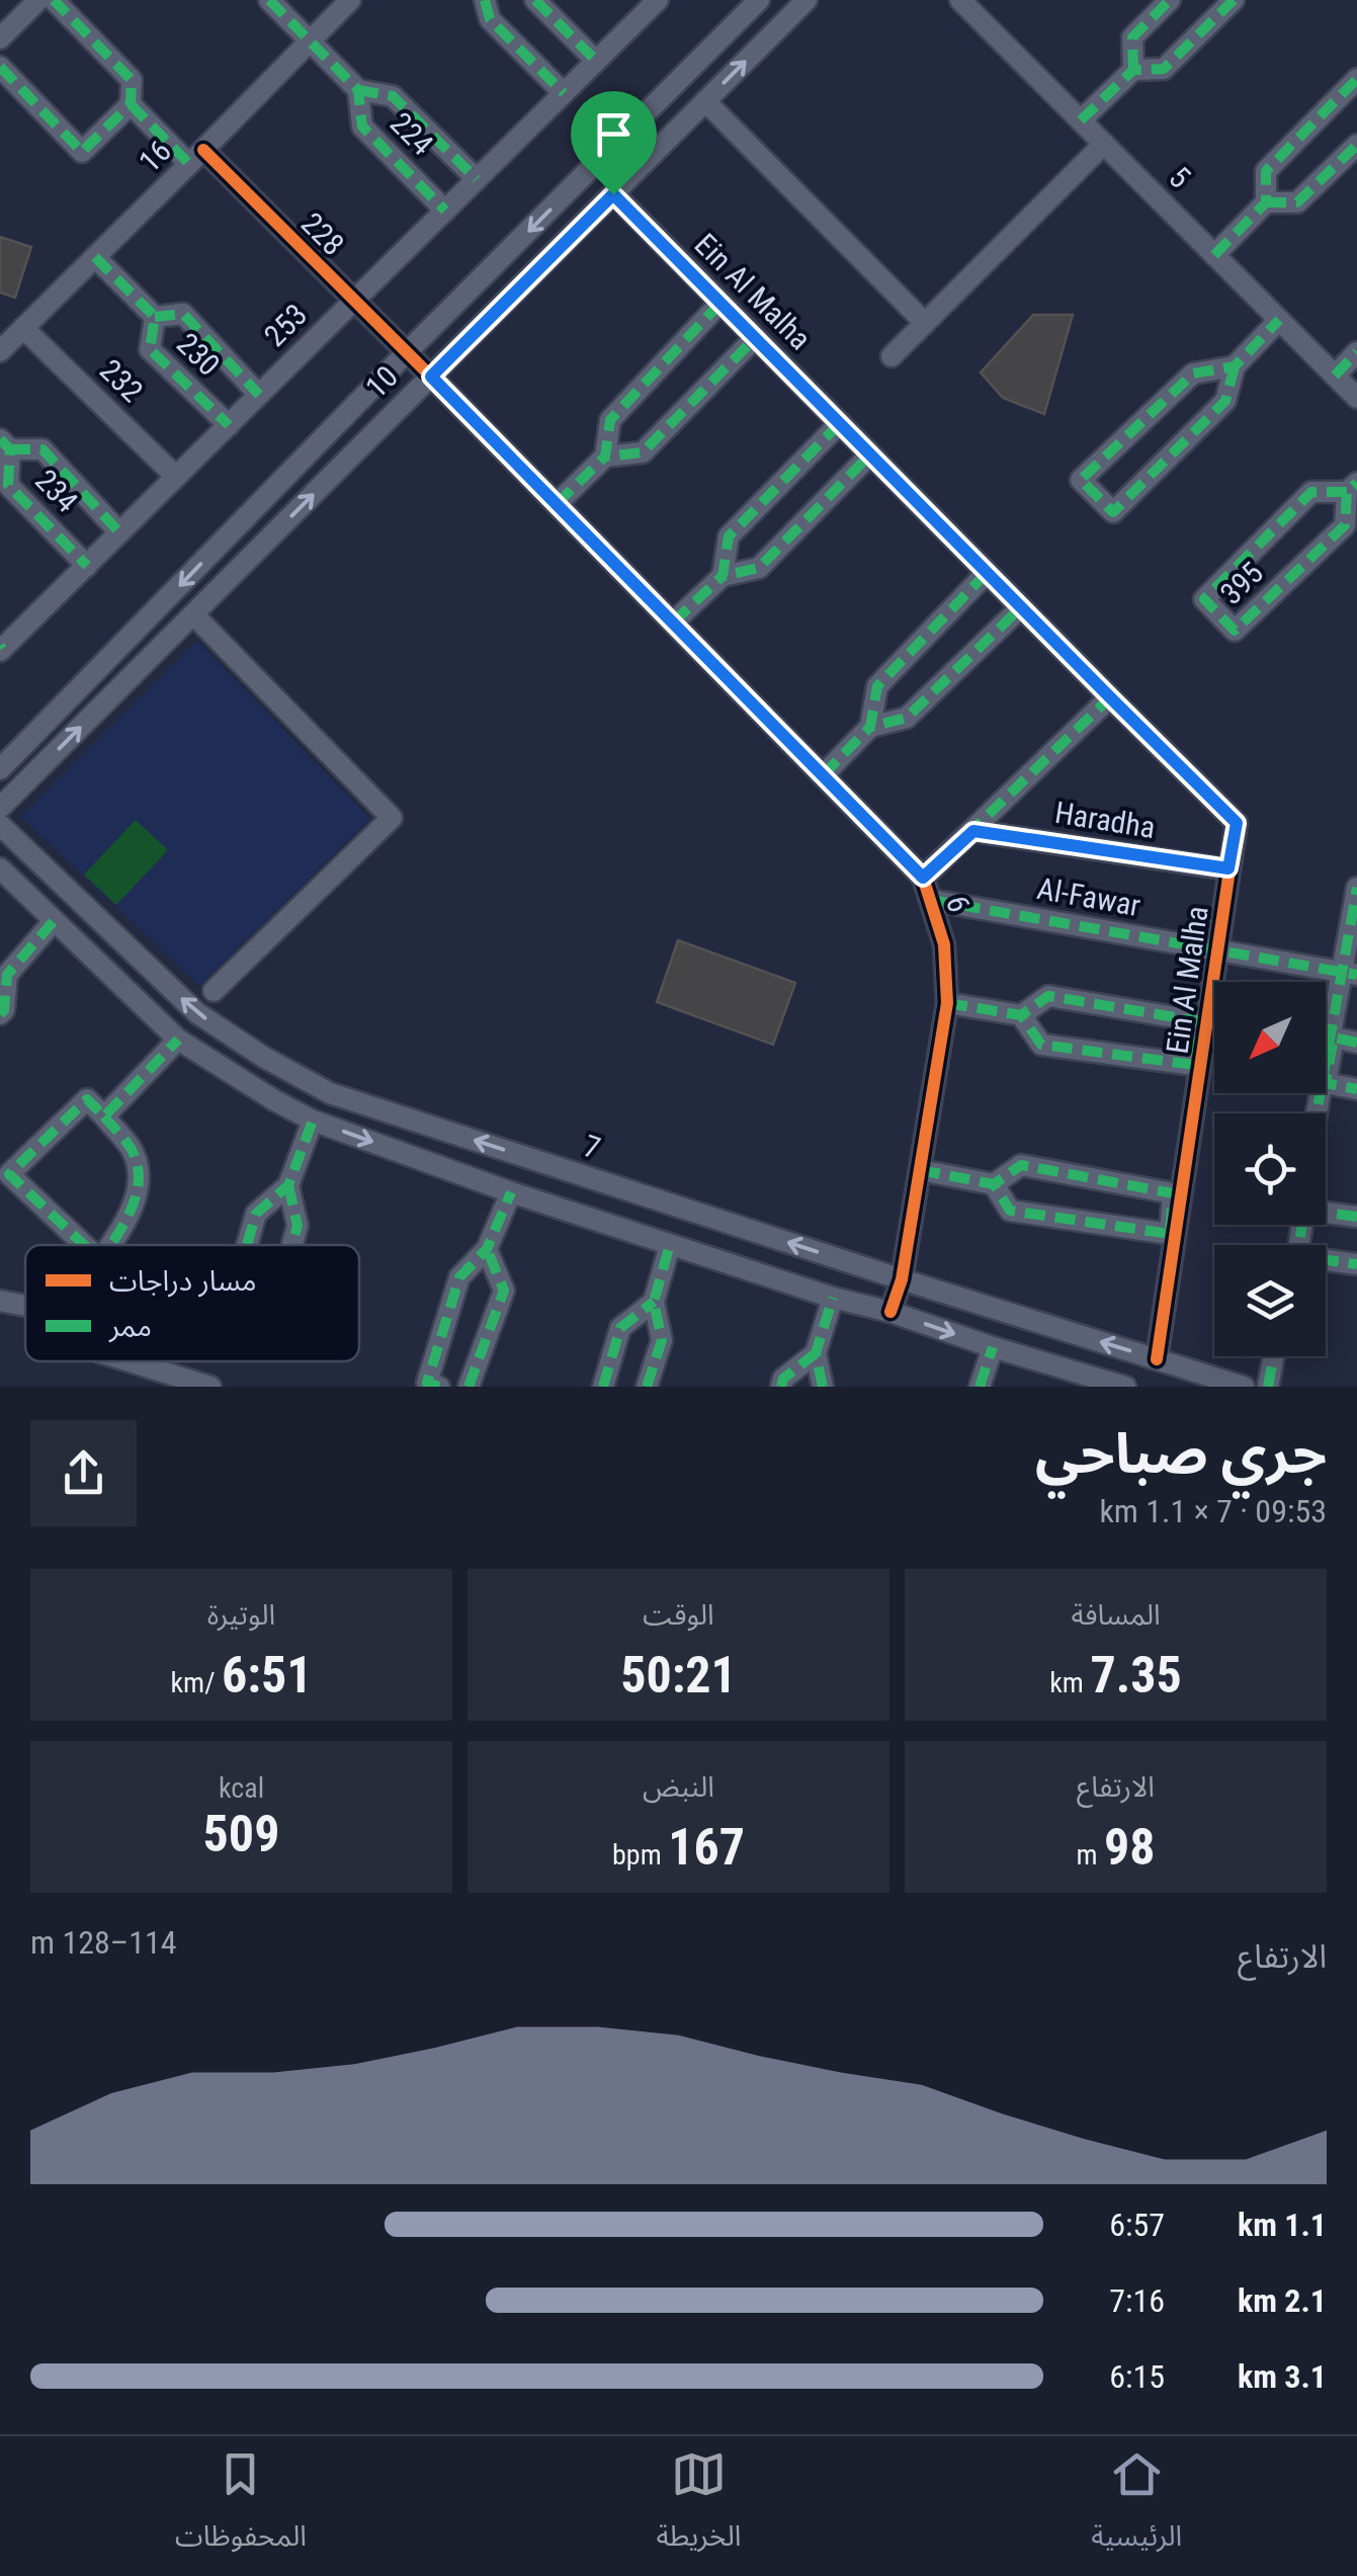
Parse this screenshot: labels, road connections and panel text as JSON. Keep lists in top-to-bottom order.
{
  "streets": {
    "street": [
      "224",
      "16",
      "5",
      "228",
      "Ein Al Malha",
      "253",
      "230",
      "232",
      "10",
      "234",
      "395",
      "Haradha",
      "Al-Fawar",
      "6",
      "7"
    ]
  },
  "crossings": [
    ["224", "16"],
    ["224", "253"],
    ["16", "228"],
    ["16", "230"],
    ["16", "232"],
    ["228", "253"],
    ["228", "10"],
    ["228", "6"],
    ["Ein Al Malha", "10"],
    ["Ein Al Malha", "Haradha"],
    ["Ein Al Malha", "Al-Fawar"],
    ["Ein Al Malha", "7"],
    ["253", "230"],
    ["253", "232"],
    ["253", "234"],
    ["10", "6"],
    ["Al-Fawar", "6"],
    ["6", "7"]
  ],
  "legend": ["مسار دراجات", "ممر"],
  "north": "bottom left",
  "page": {
    "heading": ["جري صباحي", "09:53 · 7 × 1.1 km"],
    "stats": [
      ["المسافة", "7.35 km"],
      ["الوقت", "50:21"],
      ["الوتيرة", "6:51 /km"],
      ["الارتفاع", "98 m"],
      ["النبض", "167 bpm"],
      ["kcal", "509"]
    ],
    "chart": ["الارتفاع", "114–128 m"],
    "list": [
      {
        "name": "1.1 km",
        "note": "6:57"
      },
      {
        "name": "2.1 km",
        "note": "7:16"
      },
      {
        "name": "3.1 km",
        "note": "6:15"
      }
    ],
    "tabs": ["الرئيسية", "الخريطة", "المحفوظات"]
  }
}
